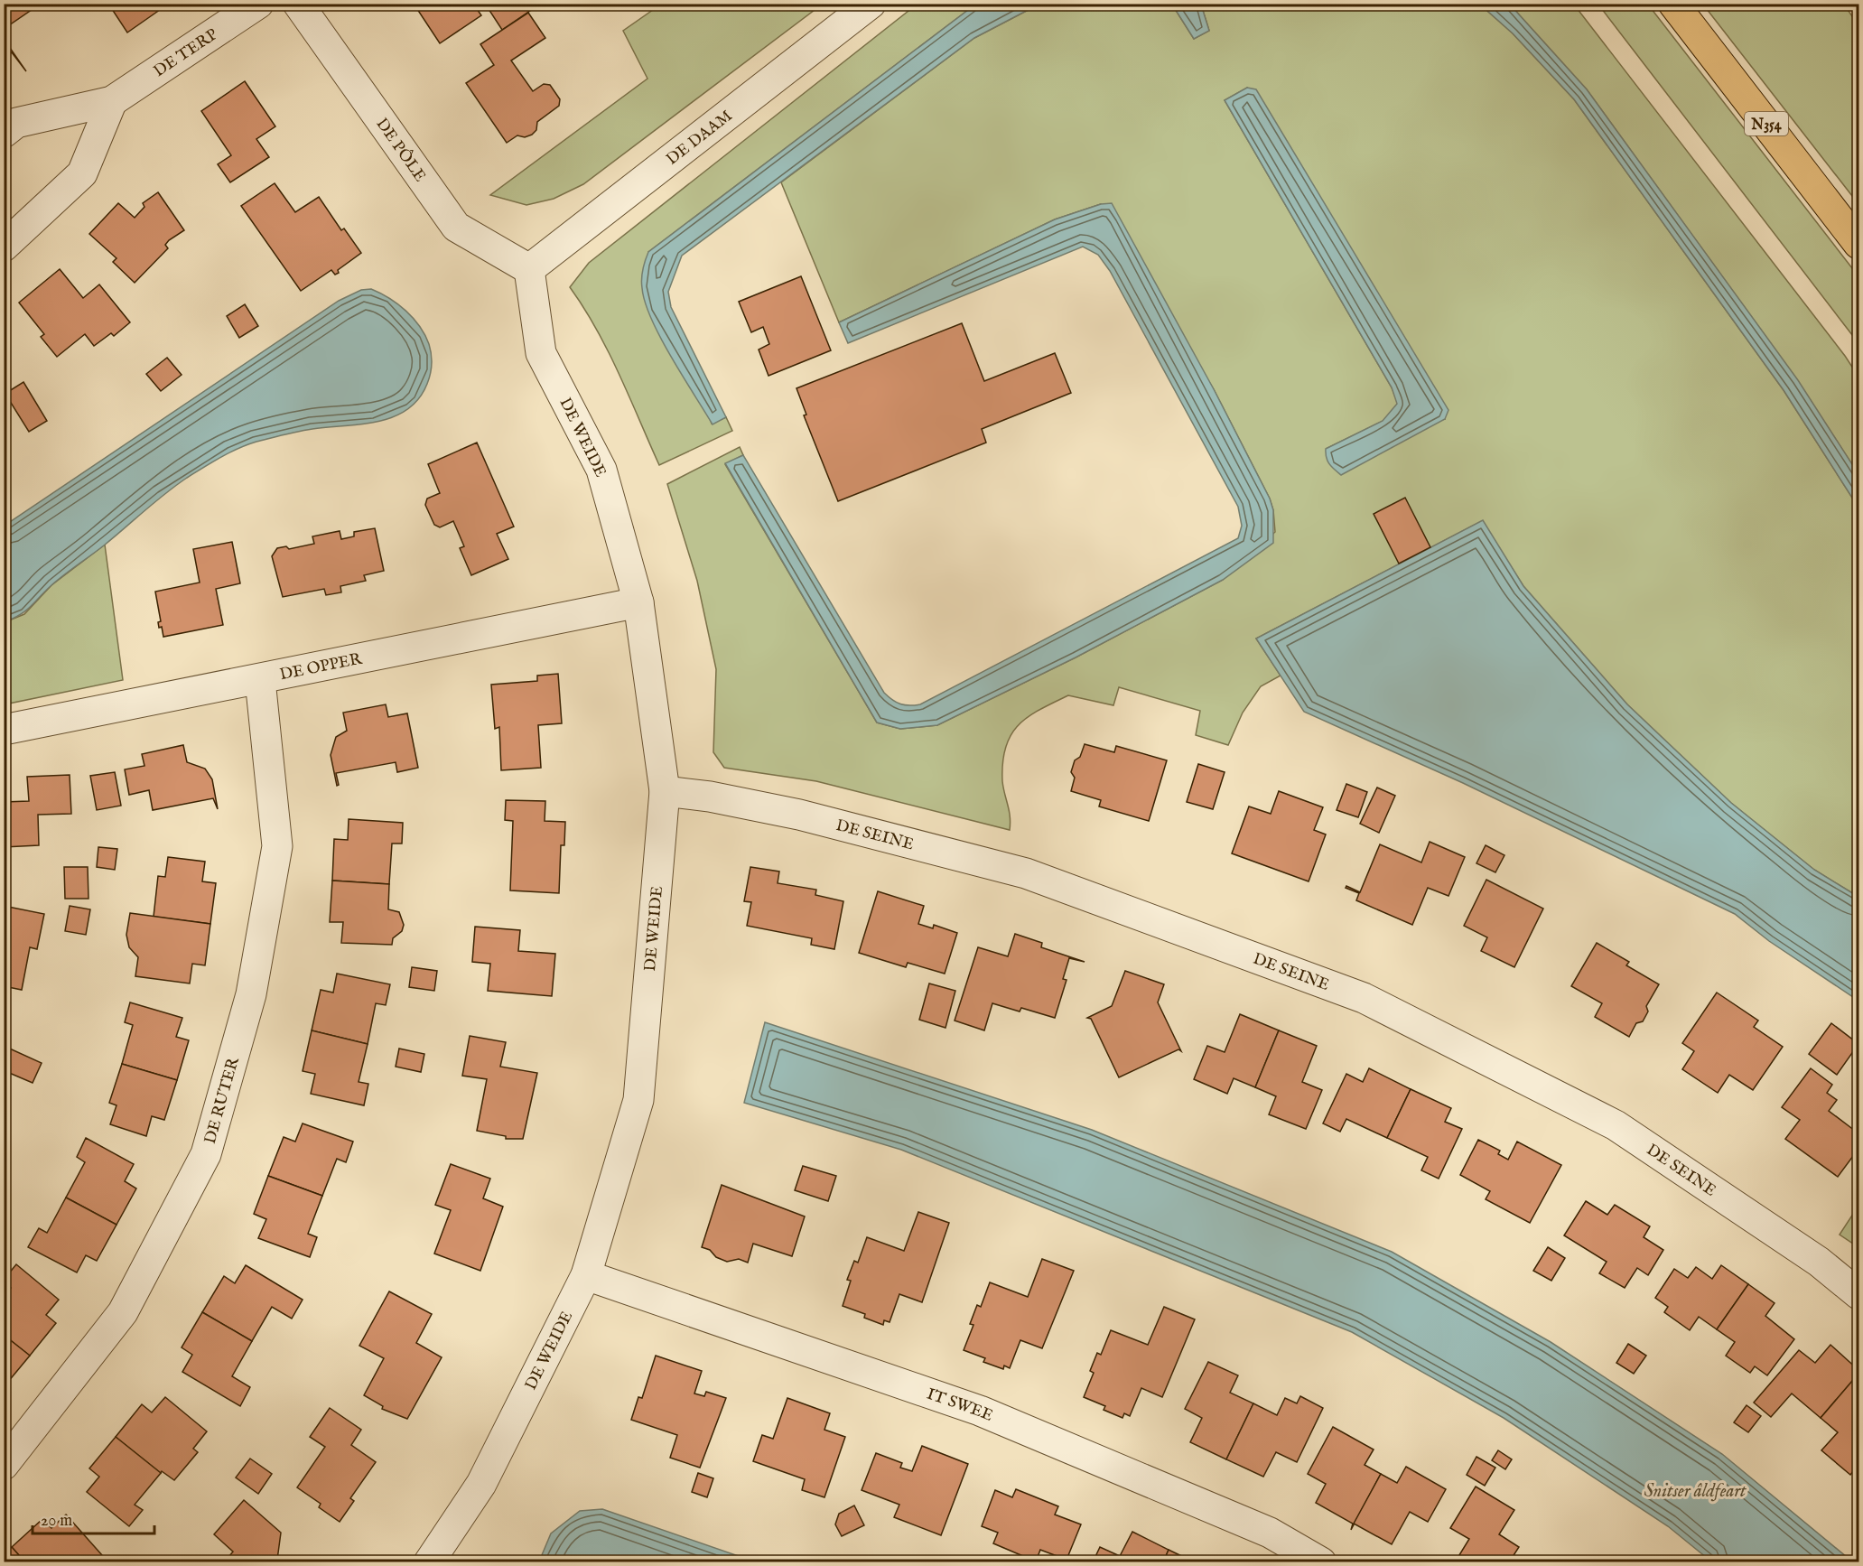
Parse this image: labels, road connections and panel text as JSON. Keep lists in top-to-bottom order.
{
  "streets": {
    "main road": ["N354"],
    "street": [
      "DE TERP",
      "DE DAAM",
      "DE PÔLE",
      "DE WEIDE",
      "DE OPPER",
      "DE SEINE",
      "DE RUTER",
      "IT SWEE"
    ]
  },
  "crossings": [
    ["DE DAAM", "DE PÔLE"],
    ["DE DAAM", "DE WEIDE"],
    ["DE PÔLE", "DE WEIDE"],
    ["DE WEIDE", "DE OPPER"],
    ["DE WEIDE", "DE SEINE"],
    ["DE WEIDE", "IT SWEE"],
    ["DE OPPER", "DE RUTER"]
  ],
  "water": ["Snitser âldfeart"],
  "scale_bar": "20 m"
}
